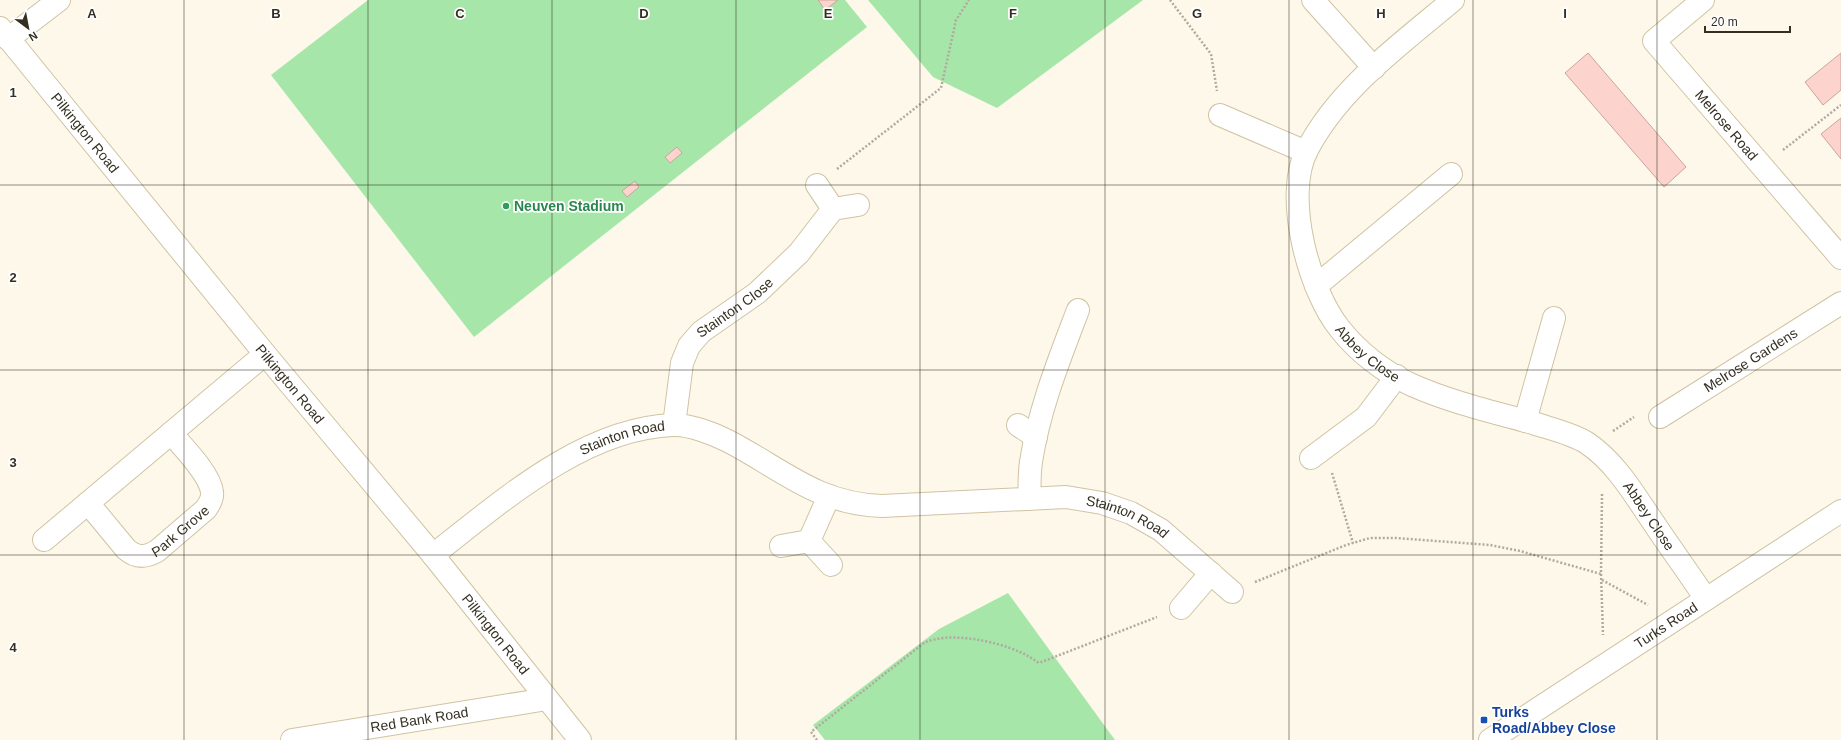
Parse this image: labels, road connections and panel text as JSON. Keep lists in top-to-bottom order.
{
  "streets": {
    "street": [
      "Melrose Road",
      "Pilkington Road",
      "Stainton Close",
      "Abbey Close",
      "Melrose Gardens",
      "Stainton Road",
      "Park Grove",
      "Turks Road",
      "Red Bank Road"
    ]
  },
  "crossings": [
    ["Pilkington Road", "Stainton Road"],
    ["Pilkington Road", "Red Bank Road"],
    ["Stainton Close", "Stainton Road"],
    ["Abbey Close", "Turks Road"]
  ],
  "places": {
    "other": ["Neuven Stadium"],
    "transit": ["Turks Road/Abbey Close"]
  },
  "scale_bar": "20 m",
  "north": "bottom right",
  "grid": {
    "columns": [
      "A",
      "B",
      "C",
      "D",
      "E",
      "F",
      "G",
      "H",
      "I"
    ],
    "rows": [
      "1",
      "2",
      "3",
      "4"
    ]
  }
}
